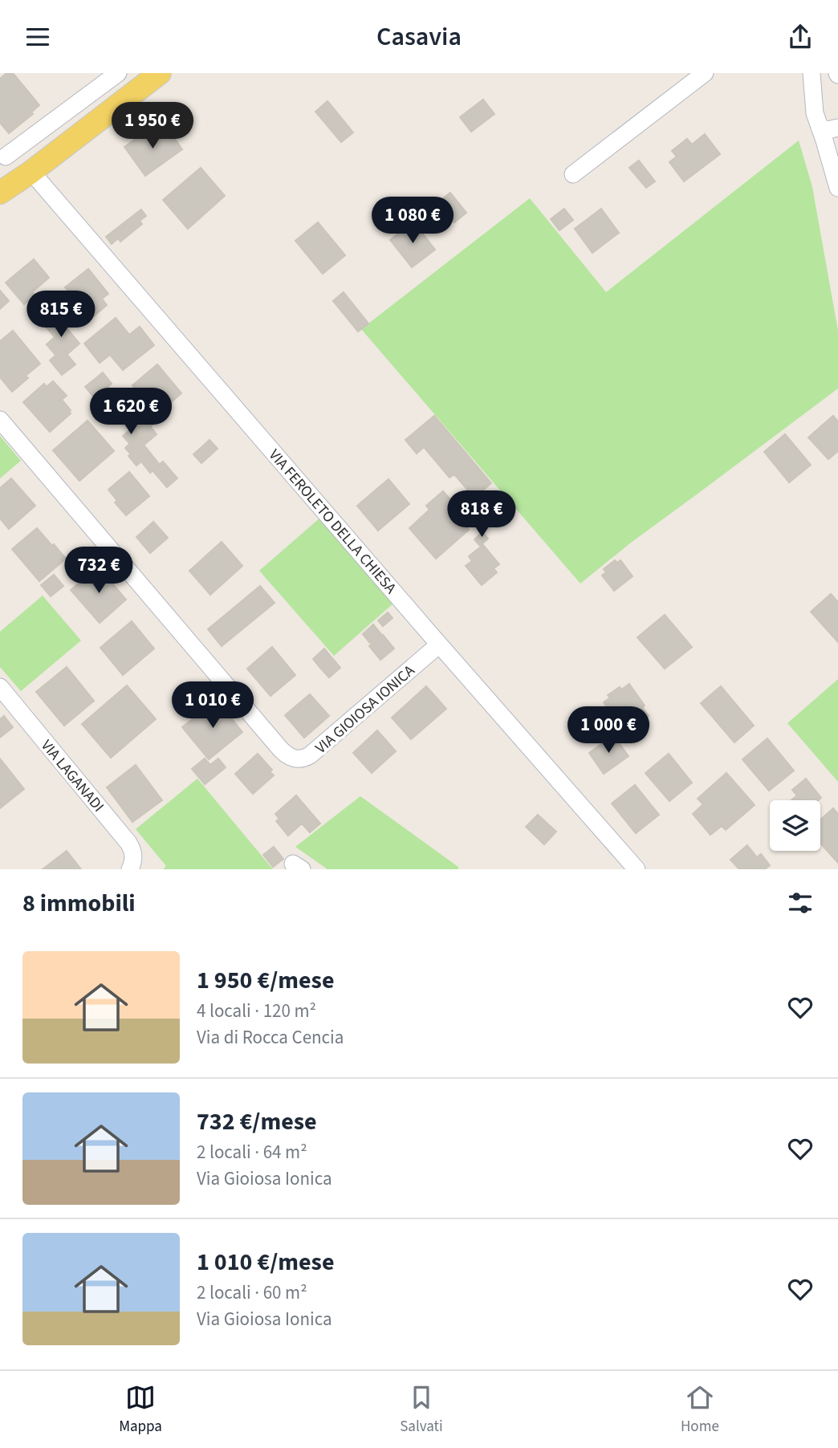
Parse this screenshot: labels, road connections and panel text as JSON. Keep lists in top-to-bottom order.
{
  "streets": {
    "street": ["VIA FEROLETO DELLA CHIESA", "VIA GIOIOSA IONICA", "VIA LAGANADI"]
  },
  "crossings": [
    ["VIA FEROLETO DELLA CHIESA", "VIA GIOIOSA IONICA"]
  ],
  "page": {
    "header": "Casavia",
    "price": [
      "1 950 €",
      "1 080 €",
      "815 €",
      "1 620 €",
      "818 €",
      "732 €",
      "1 010 €",
      "1 000 €"
    ],
    "heading": "8 immobili",
    "list": [
      {
        "name": "1 950 €/mese",
        "note": "4 locali · 120 m² · Via di Rocca Cencia"
      },
      {
        "name": "732 €/mese",
        "note": "2 locali · 64 m² · Via Gioiosa Ionica"
      },
      {
        "name": "1 010 €/mese",
        "note": "2 locali · 60 m² · Via Gioiosa Ionica"
      }
    ],
    "tabs": ["Mappa", "Salvati", "Home"]
  }
}
